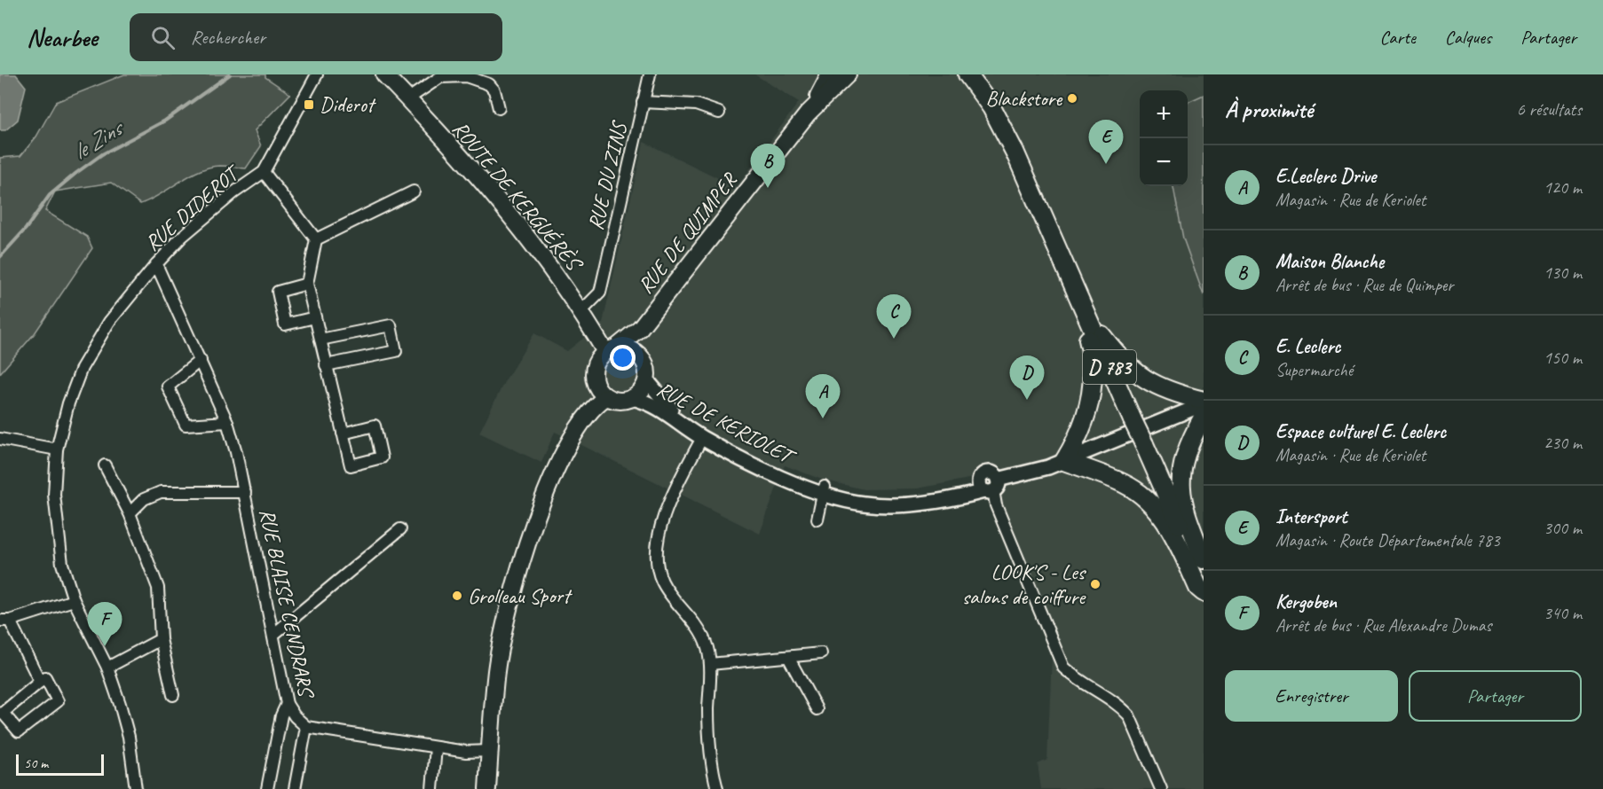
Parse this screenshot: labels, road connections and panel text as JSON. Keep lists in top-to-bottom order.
{
  "streets": {
    "main road": ["ROUTE DE KERGUÉRÈS", "RUE DE QUIMPER", "D 783"],
    "street": [
      "RUE DU ZINS",
      "RUE DIDEROT",
      "RUE DE KERIOLET",
      "RUE BLAISE CENDRARS"
    ]
  },
  "crossings": [
    ["RUE DU ZINS", "ROUTE DE KERGUÉRÈS"],
    ["ROUTE DE KERGUÉRÈS", "RUE DE QUIMPER"],
    ["ROUTE DE KERGUÉRÈS", "RUE DE KERIOLET"],
    ["RUE DIDEROT", "RUE BLAISE CENDRARS"],
    ["RUE DE QUIMPER", "RUE DE KERIOLET"]
  ],
  "water": ["le Zins"],
  "places": {
    "other": ["Blackstore", "LOOK'S - Les salons de coiffure", "Grolleau Sport"],
    "transit": ["Diderot"]
  },
  "scale_bar": "50 m",
  "page": {
    "header": "Nearbee",
    "search": "Rechercher",
    "nav": ["Carte", "Calques", "Partager"],
    "heading": ["À proximité", "6 résultats"],
    "map_buttons": ["+", "−"],
    "pins": [
      "E",
      "B",
      "C",
      "D",
      "A",
      "F"
    ],
    "list": [
      {
        "mark": "A",
        "name": "E.Leclerc Drive",
        "note": "Magasin · Rue de Keriolet",
        "value": "120 m"
      },
      {
        "mark": "B",
        "name": "Maison Blanche",
        "note": "Arrêt de bus · Rue de Quimper",
        "value": "130 m"
      },
      {
        "mark": "C",
        "name": "E. Leclerc",
        "note": "Supermarché",
        "value": "150 m"
      },
      {
        "mark": "D",
        "name": "Espace culturel E. Leclerc",
        "note": "Magasin · Rue de Keriolet",
        "value": "230 m"
      },
      {
        "mark": "E",
        "name": "Intersport",
        "note": "Magasin · Route Départementale 783",
        "value": "300 m"
      },
      {
        "mark": "F",
        "name": "Kergoben",
        "note": "Arrêt de bus · Rue Alexandre Dumas",
        "value": "340 m"
      }
    ],
    "buttons": ["Enregistrer", "Partager"],
    "scale": "50 m"
  }
}
